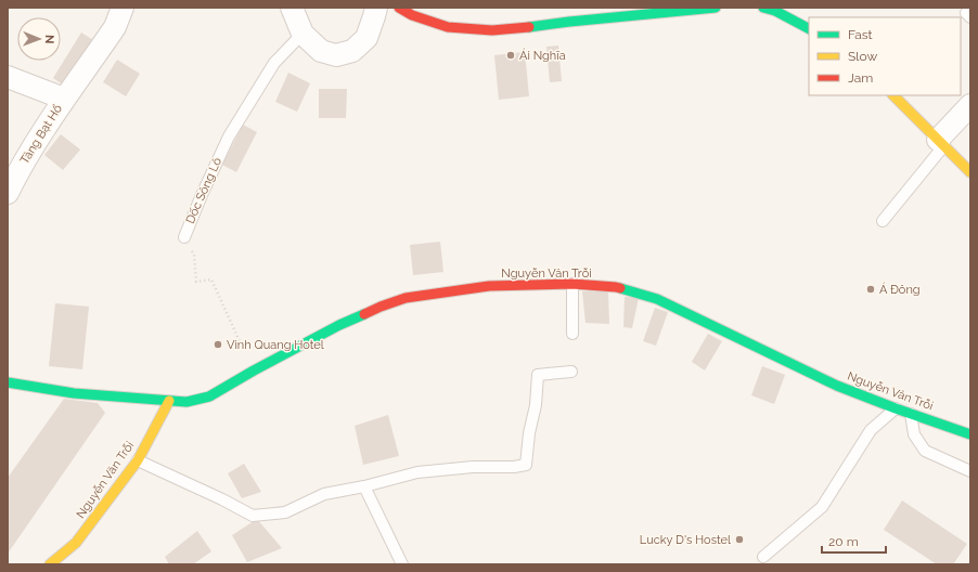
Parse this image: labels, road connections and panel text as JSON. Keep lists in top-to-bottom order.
{
  "streets": {
    "street": ["Tăng Bạt Hổ", "Nguyễn Văn Trỗi"],
    "lane": ["Dốc Sông Lô"]
  },
  "crossings": [
    ["Dốc Sông Lô", "Nguyễn Văn Trỗi"]
  ],
  "places": [
    "Ái Nghĩa",
    "Á Đông",
    "Vinh Quang Hotel",
    "Lucky D's Hostel"
  ],
  "legend": ["Fast", "Slow", "Jam"],
  "scale_bar": "20 m",
  "north": "right"
}
